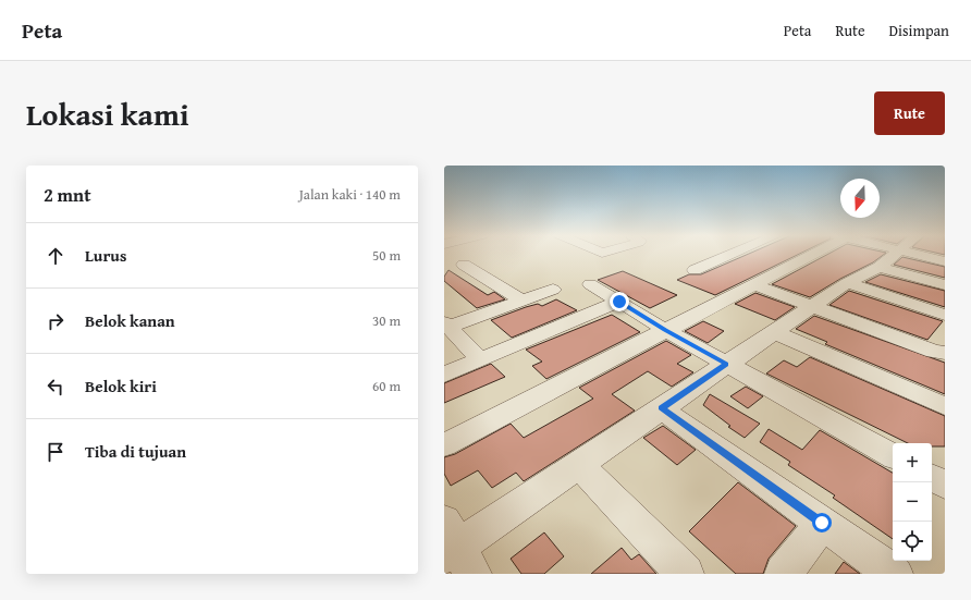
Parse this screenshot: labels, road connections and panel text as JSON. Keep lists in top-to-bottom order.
{
  "north": "bottom",
  "page": {
    "header": "Peta",
    "nav": ["Peta", "Rute", "Disimpan"],
    "title": "Lokasi kami",
    "buttons": "Rute",
    "heading": ["2 mnt", "Jalan kaki · 140 m"],
    "list": [
      ["Lurus", "50 m"],
      ["Belok kanan", "30 m"],
      ["Belok kiri", "60 m"],
      "Tiba di tujuan"
    ],
    "map_buttons": ["+", "−"]
  }
}
